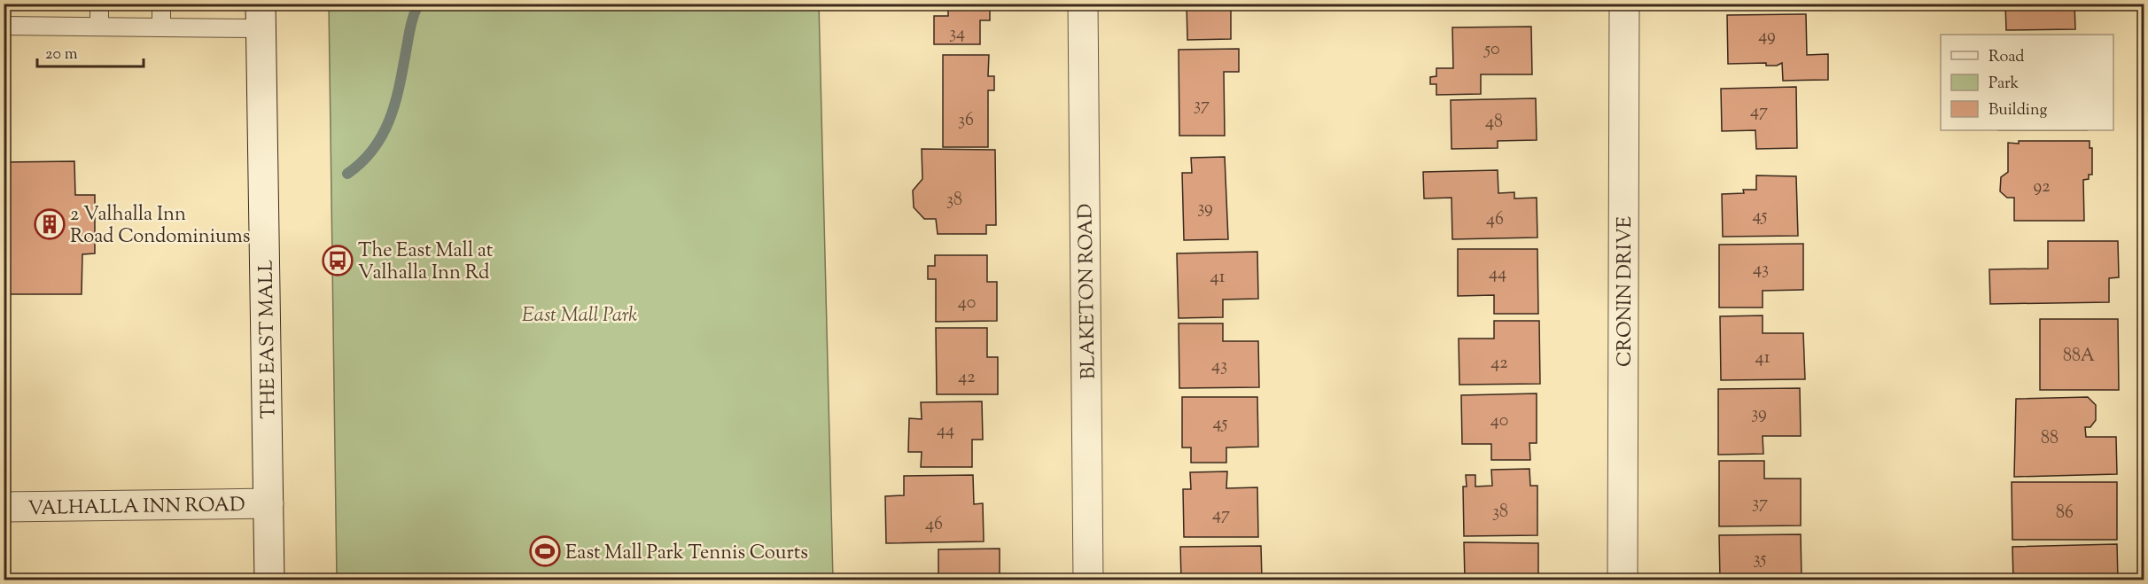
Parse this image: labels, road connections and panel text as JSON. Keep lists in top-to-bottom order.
{
  "streets": {
    "street": [
      "BLAKETON ROAD",
      "CRONIN DRIVE",
      "THE EAST MALL",
      "VALHALLA INN ROAD"
    ]
  },
  "crossings": [
    ["THE EAST MALL", "VALHALLA INN ROAD"]
  ],
  "parks": ["East Mall Park"],
  "places": {
    "building": ["2 Valhalla Inn Road Condominiums"],
    "bus stop": ["The East Mall at Valhalla Inn Rd"],
    "sports": ["East Mall Park Tennis Courts"]
  },
  "house_numbers": [
    "34",
    "49",
    "50",
    "37",
    "47",
    "36",
    "48",
    "92",
    "38",
    "39",
    "45",
    "46",
    "43",
    "44",
    "41",
    "40",
    "88A",
    "41",
    "42",
    "43",
    "42",
    "39",
    "40",
    "45",
    "44",
    "88",
    "37",
    "38",
    "86",
    "47",
    "46",
    "35"
  ],
  "legend": ["Road", "Park", "Building"],
  "scale_bar": "20 m"
}
